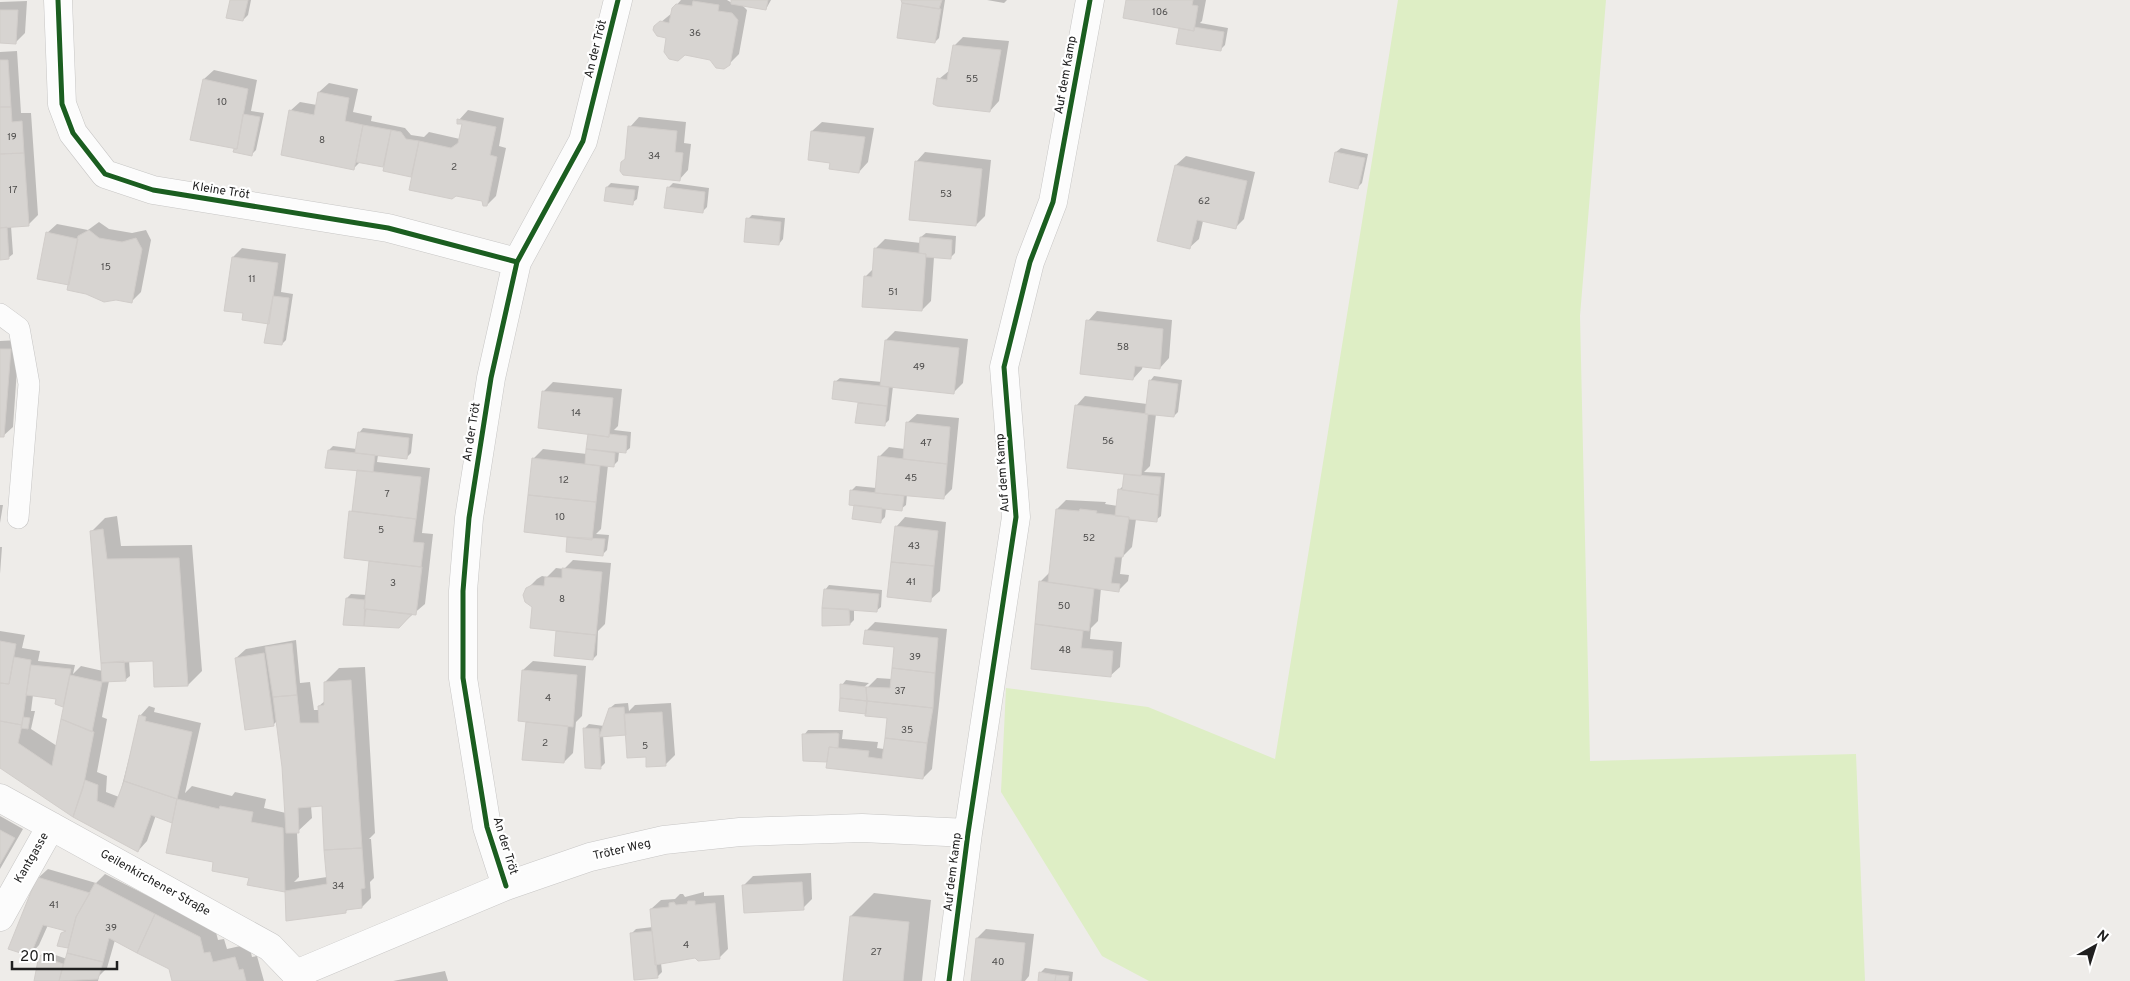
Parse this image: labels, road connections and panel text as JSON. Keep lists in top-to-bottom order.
{
  "streets": {
    "street": [
      "An der Tröt",
      "Auf dem Kamp",
      "Kleine Tröt",
      "Tröter Weg",
      "Kantgasse",
      "Geilenkirchener Straße"
    ]
  },
  "crossings": [
    ["An der Tröt", "Kleine Tröt"],
    ["An der Tröt", "Tröter Weg"],
    ["Auf dem Kamp", "Tröter Weg"],
    ["Tröter Weg", "Geilenkirchener Straße"],
    ["Kantgasse", "Geilenkirchener Straße"]
  ],
  "house_numbers": [
    "106",
    "36",
    "55",
    "10",
    "19",
    "8",
    "34",
    "2",
    "17",
    "53",
    "62",
    "15",
    "11",
    "51",
    "58",
    "49",
    "14",
    "56",
    "47",
    "45",
    "12",
    "7",
    "10",
    "5",
    "52",
    "43",
    "41",
    "3",
    "8",
    "50",
    "48",
    "39",
    "37",
    "4",
    "35",
    "2",
    "5",
    "34",
    "41",
    "39",
    "4",
    "27",
    "40"
  ],
  "scale_bar": "20 m",
  "north": "top right"
}
